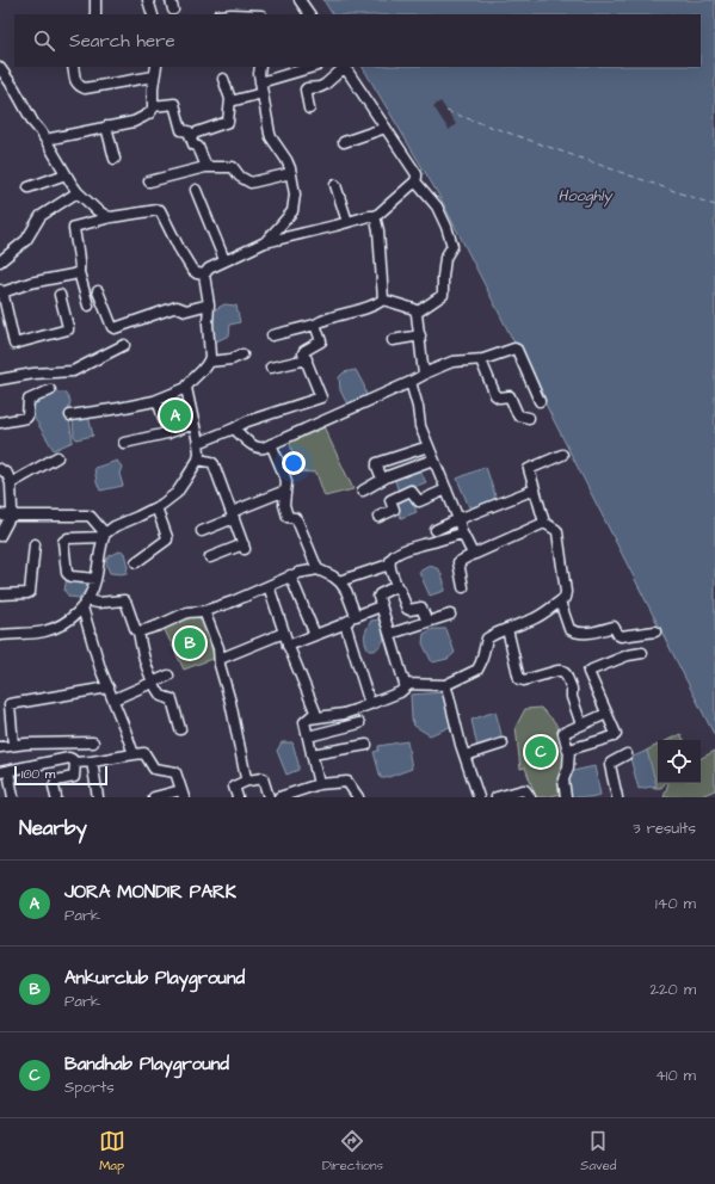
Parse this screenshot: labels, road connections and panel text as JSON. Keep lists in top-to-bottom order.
{
  "water": ["Hooghly"],
  "scale_bar": "100 m",
  "page": {
    "search": "Search here",
    "pins": ["A", "B", "C"],
    "scale": "100 m",
    "heading": ["Nearby", "3 results"],
    "list": [
      {
        "mark": "A",
        "name": "JORA MONDIR PARK",
        "note": "Park",
        "value": "140 m"
      },
      {
        "mark": "B",
        "name": "Ankurclub Playground",
        "note": "Park",
        "value": "220 m"
      },
      {
        "mark": "C",
        "name": "Bandhab Playground",
        "note": "Sports",
        "value": "410 m"
      }
    ],
    "nav": ["Map", "Directions", "Saved"]
  }
}
